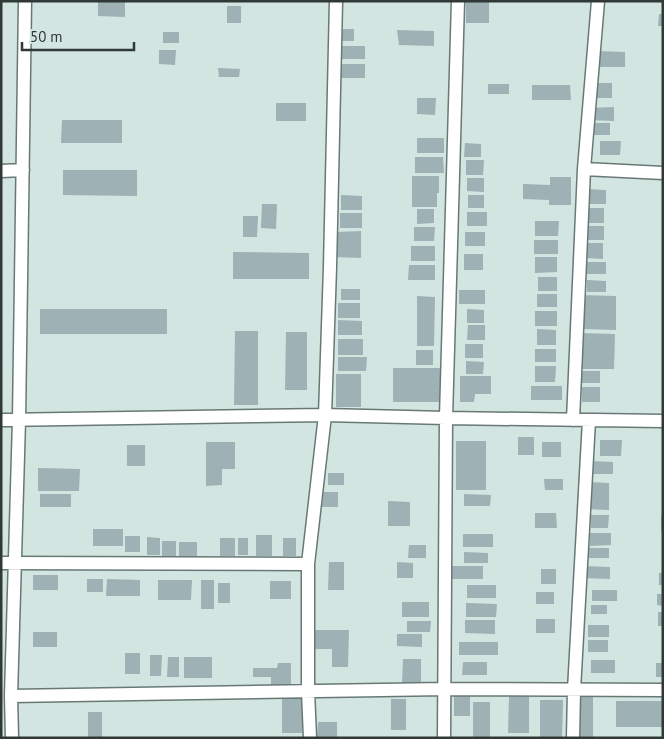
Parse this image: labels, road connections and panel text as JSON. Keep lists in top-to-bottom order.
{
  "scale_bar": "50 m"
}
